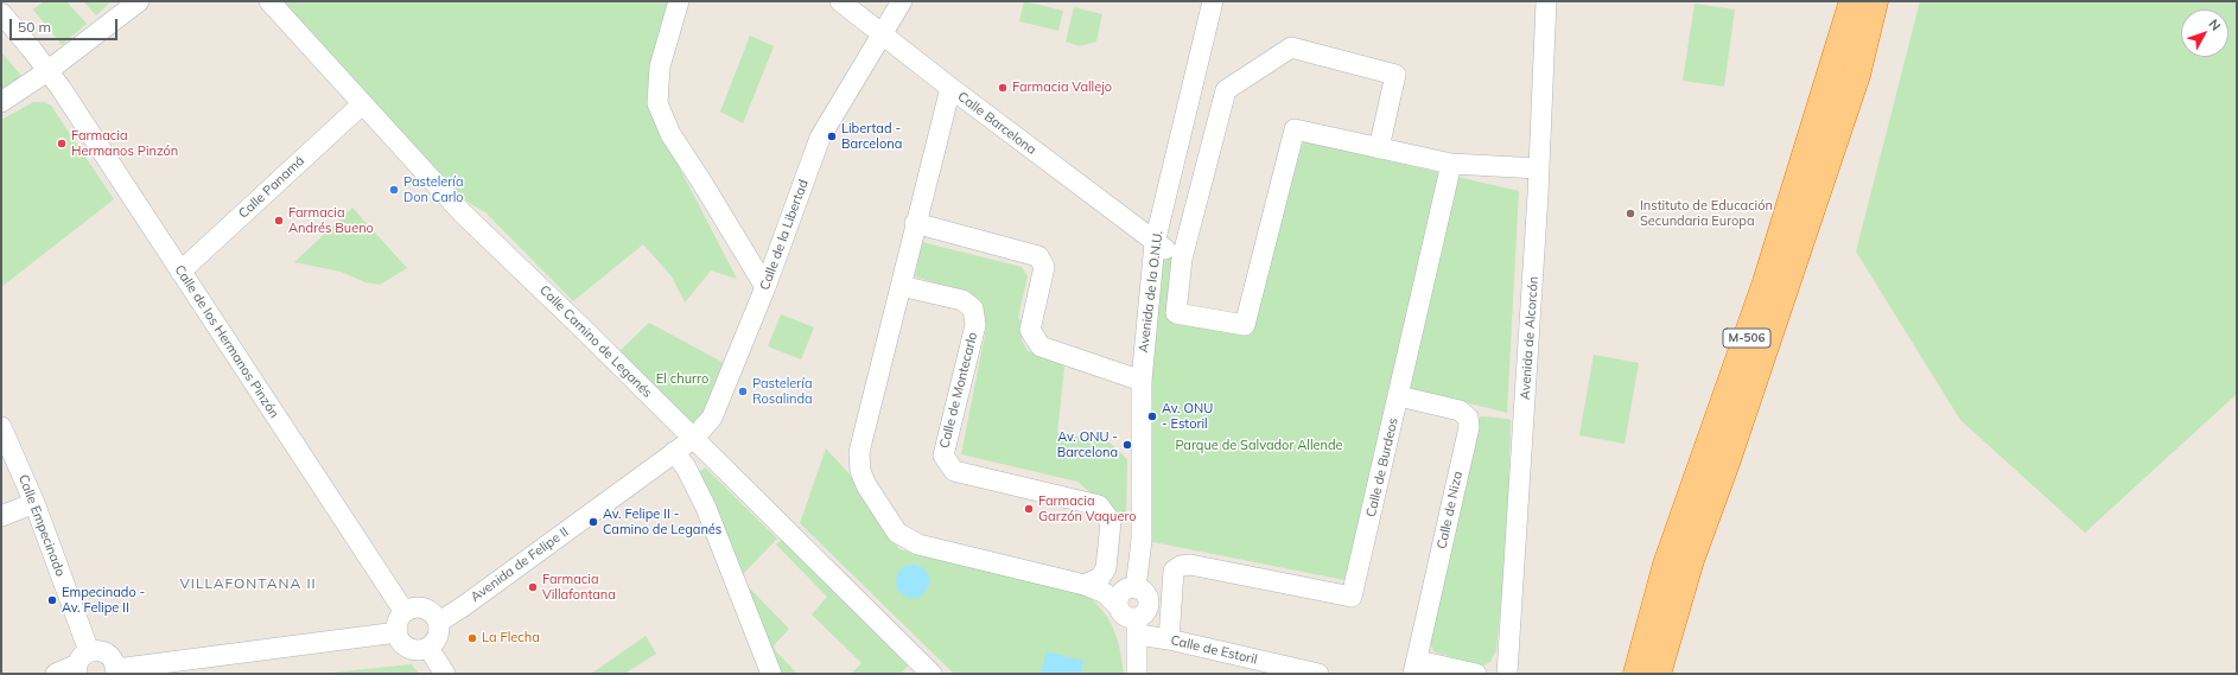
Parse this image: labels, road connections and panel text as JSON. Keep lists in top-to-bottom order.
{
  "streets": {
    "highway": ["M-506"],
    "street": [
      "Calle Barcelona",
      "Calle Panamá",
      "Calle de la Libertad",
      "Avenida de la O.N.U.",
      "Avenida de Alcorcón",
      "Calle de los Hermanos Pinzón",
      "Calle Camino de Leganés",
      "Calle de Montecarlo",
      "Calle de Burdeos",
      "Calle de Niza",
      "Calle Empecinado",
      "Avenida de Felipe II",
      "Calle de Estoril"
    ]
  },
  "crossings": [
    ["Calle Barcelona", "Calle de la Libertad"],
    ["Calle Barcelona", "Avenida de la O.N.U."],
    ["Calle Panamá", "Calle de los Hermanos Pinzón"],
    ["Calle Panamá", "Calle Camino de Leganés"],
    ["Calle de la Libertad", "Calle Camino de Leganés"],
    ["Calle de la Libertad", "Avenida de Felipe II"],
    ["Calle de los Hermanos Pinzón", "Avenida de Felipe II"],
    ["Calle Camino de Leganés", "Avenida de Felipe II"],
    ["Calle de Burdeos", "Calle de Niza"],
    ["Calle de Burdeos", "Calle de Estoril"]
  ],
  "districts": ["VILLAFONTANA II"],
  "parks": ["El churro", "Parque de Salvador Allende"],
  "places": [
    "Farmacia Vallejo",
    "Libertad - Barcelona",
    "Farmacia Hermanos Pinzón",
    "Pastelería Don Carlo",
    "Instituto de Educación Secundaria Europa",
    "Farmacia Andrés Bueno",
    "Pastelería Rosalinda",
    "Av. ONU - Estoril",
    "Av. ONU - Barcelona",
    "Farmacia Garzón Vaquero",
    "Av. Felipe II - Camino de Leganés",
    "Farmacia Villafontana",
    "Empecinado - Av. Felipe II",
    "La Flecha"
  ],
  "scale_bar": "50 m",
  "north": "top right"
}
